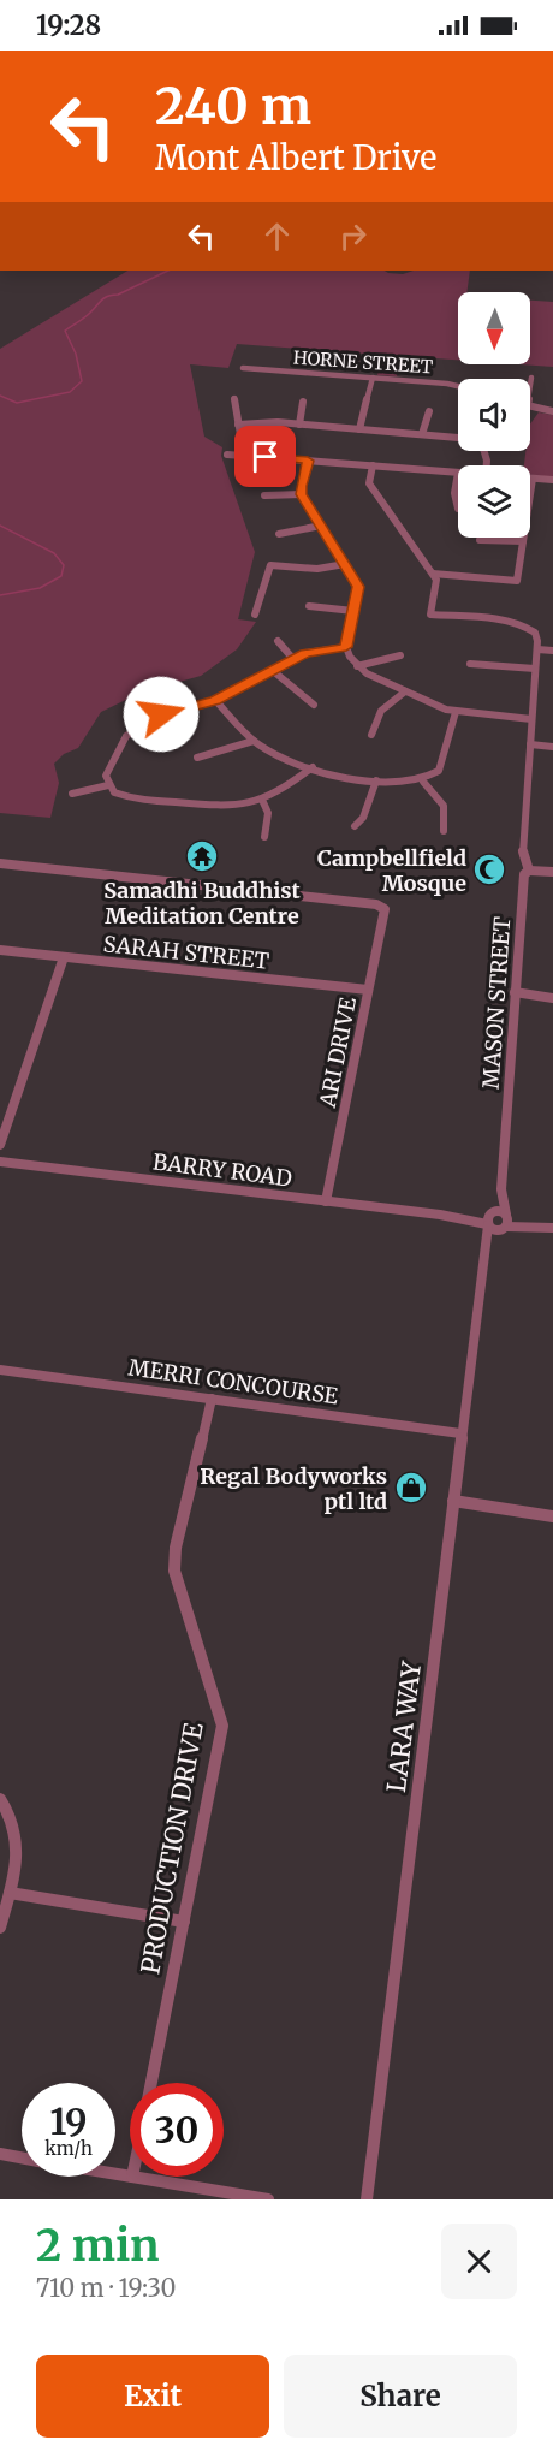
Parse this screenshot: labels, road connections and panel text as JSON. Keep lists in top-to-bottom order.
{
  "streets": {
    "street": [
      "HORNE STREET",
      "SARAH STREET",
      "MASON STREET",
      "ARI DRIVE",
      "BARRY ROAD",
      "MERRI CONCOURSE",
      "LARA WAY",
      "PRODUCTION DRIVE"
    ]
  },
  "crossings": [
    ["SARAH STREET", "ARI DRIVE"],
    ["MASON STREET", "BARRY ROAD"],
    ["MASON STREET", "LARA WAY"],
    ["ARI DRIVE", "BARRY ROAD"],
    ["MERRI CONCOURSE", "LARA WAY"],
    ["MERRI CONCOURSE", "PRODUCTION DRIVE"]
  ],
  "places": {
    "temple": ["Samadhi Buddhist Meditation Centre"],
    "mosque": ["Campbellfield Mosque"],
    "shop": ["Regal Bodyworks ptl ltd"]
  },
  "north": "bottom",
  "page": {
    "status": "19:28",
    "turn": ["240 m", "Mont Albert Drive"],
    "speed": "19 km/h",
    "limit": "30",
    "heading": ["2 min", "710 m · 19:30"],
    "buttons": ["Exit", "Share"]
  }
}
